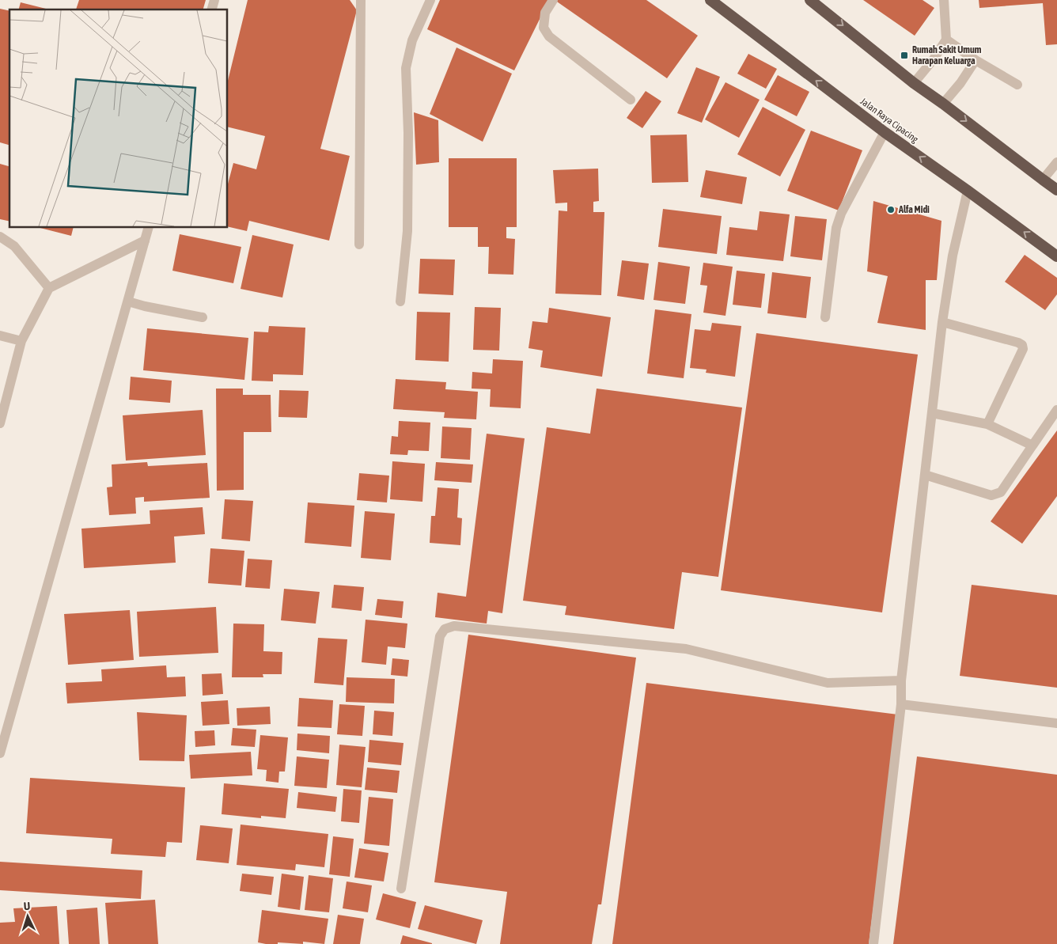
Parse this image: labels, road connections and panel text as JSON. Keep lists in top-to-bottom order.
{
  "streets": {
    "highway": ["Jalan Raya Cipacing"]
  },
  "places": {
    "transit": ["Rumah Sakit Umum Harapan Keluarga"],
    "other": ["Alfa Midi"]
  },
  "north": "top"
}
